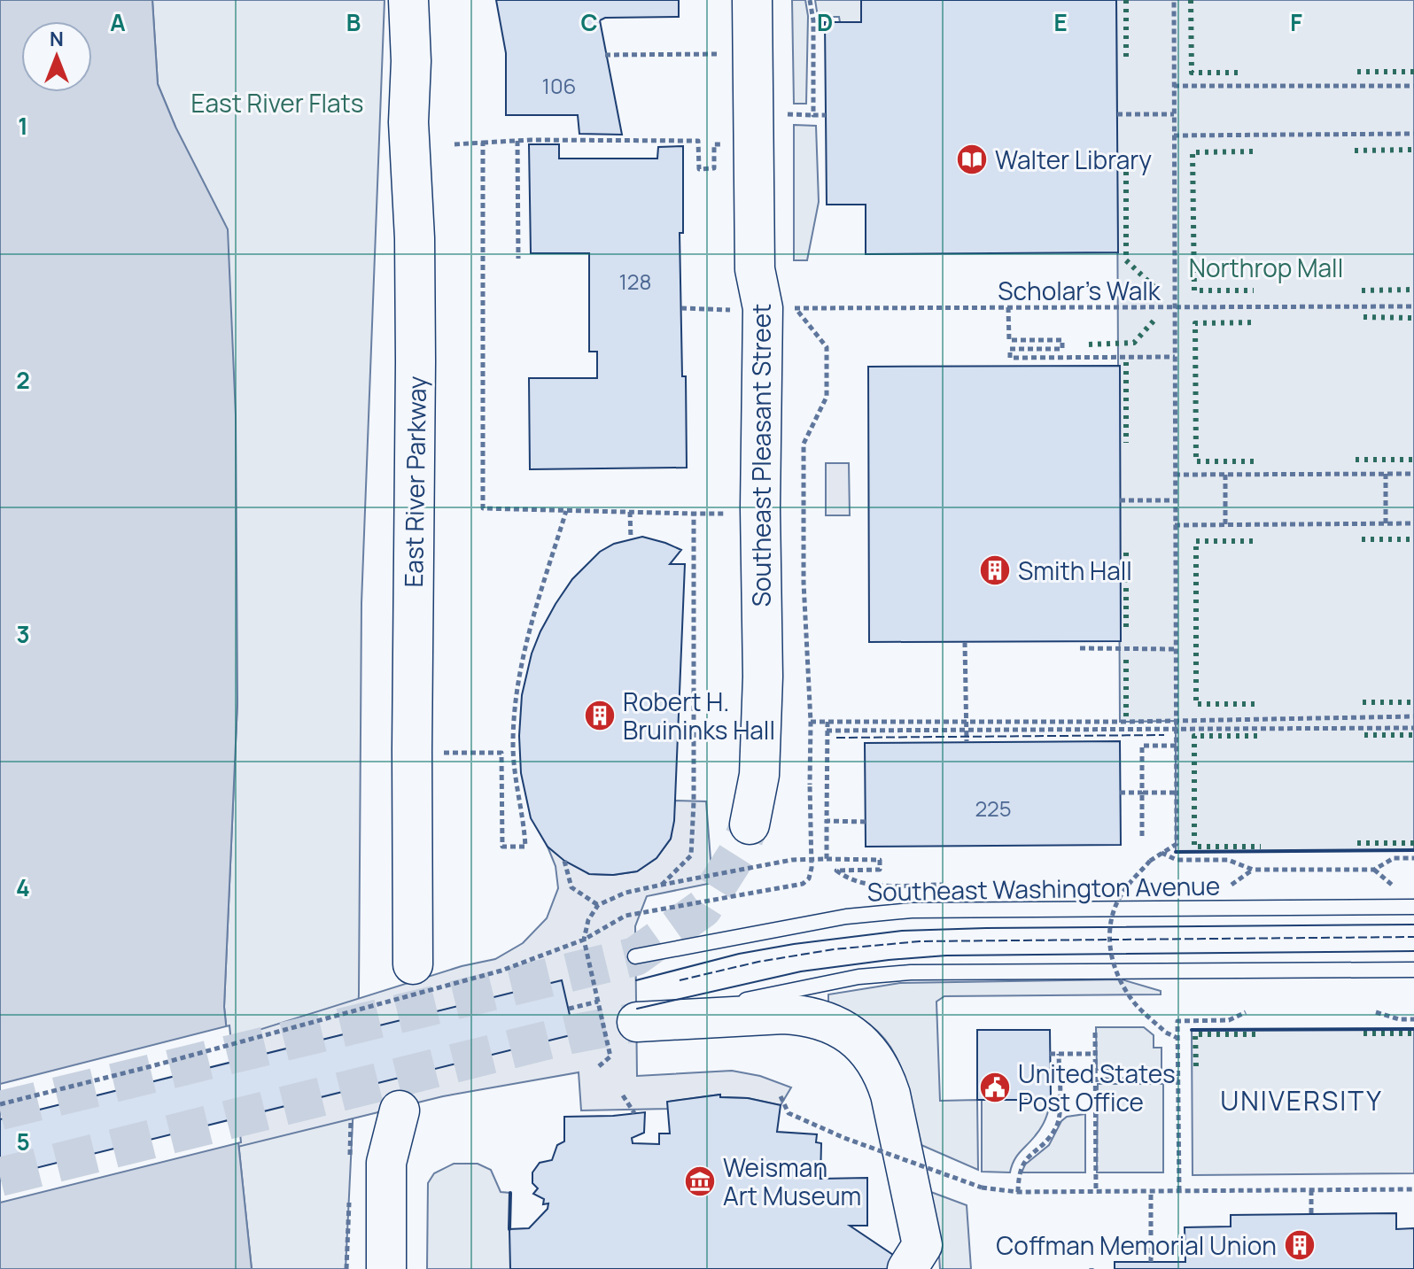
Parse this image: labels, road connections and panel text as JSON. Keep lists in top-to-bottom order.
{
  "streets": {
    "street": ["Southeast Pleasant Street", "East River Parkway"],
    "lane": ["Southeast Washington Avenue"],
    "path": ["Scholar's Walk"]
  },
  "districts": ["UNIVERSITY"],
  "parks": ["East River Flats", "Northrop Mall"],
  "places": {
    "library": ["Walter Library"],
    "building": ["Smith Hall", "Robert H. Bruininks Hall", "Coffman Memorial Union"],
    "public building": ["United States Post Office"],
    "museum": ["Weisman Art Museum"]
  },
  "house_numbers": ["106", "128", "225"],
  "north": "top",
  "grid": {
    "columns": [
      "A",
      "B",
      "C",
      "D",
      "E",
      "F"
    ],
    "rows": [
      "1",
      "2",
      "3",
      "4",
      "5"
    ]
  }
}
